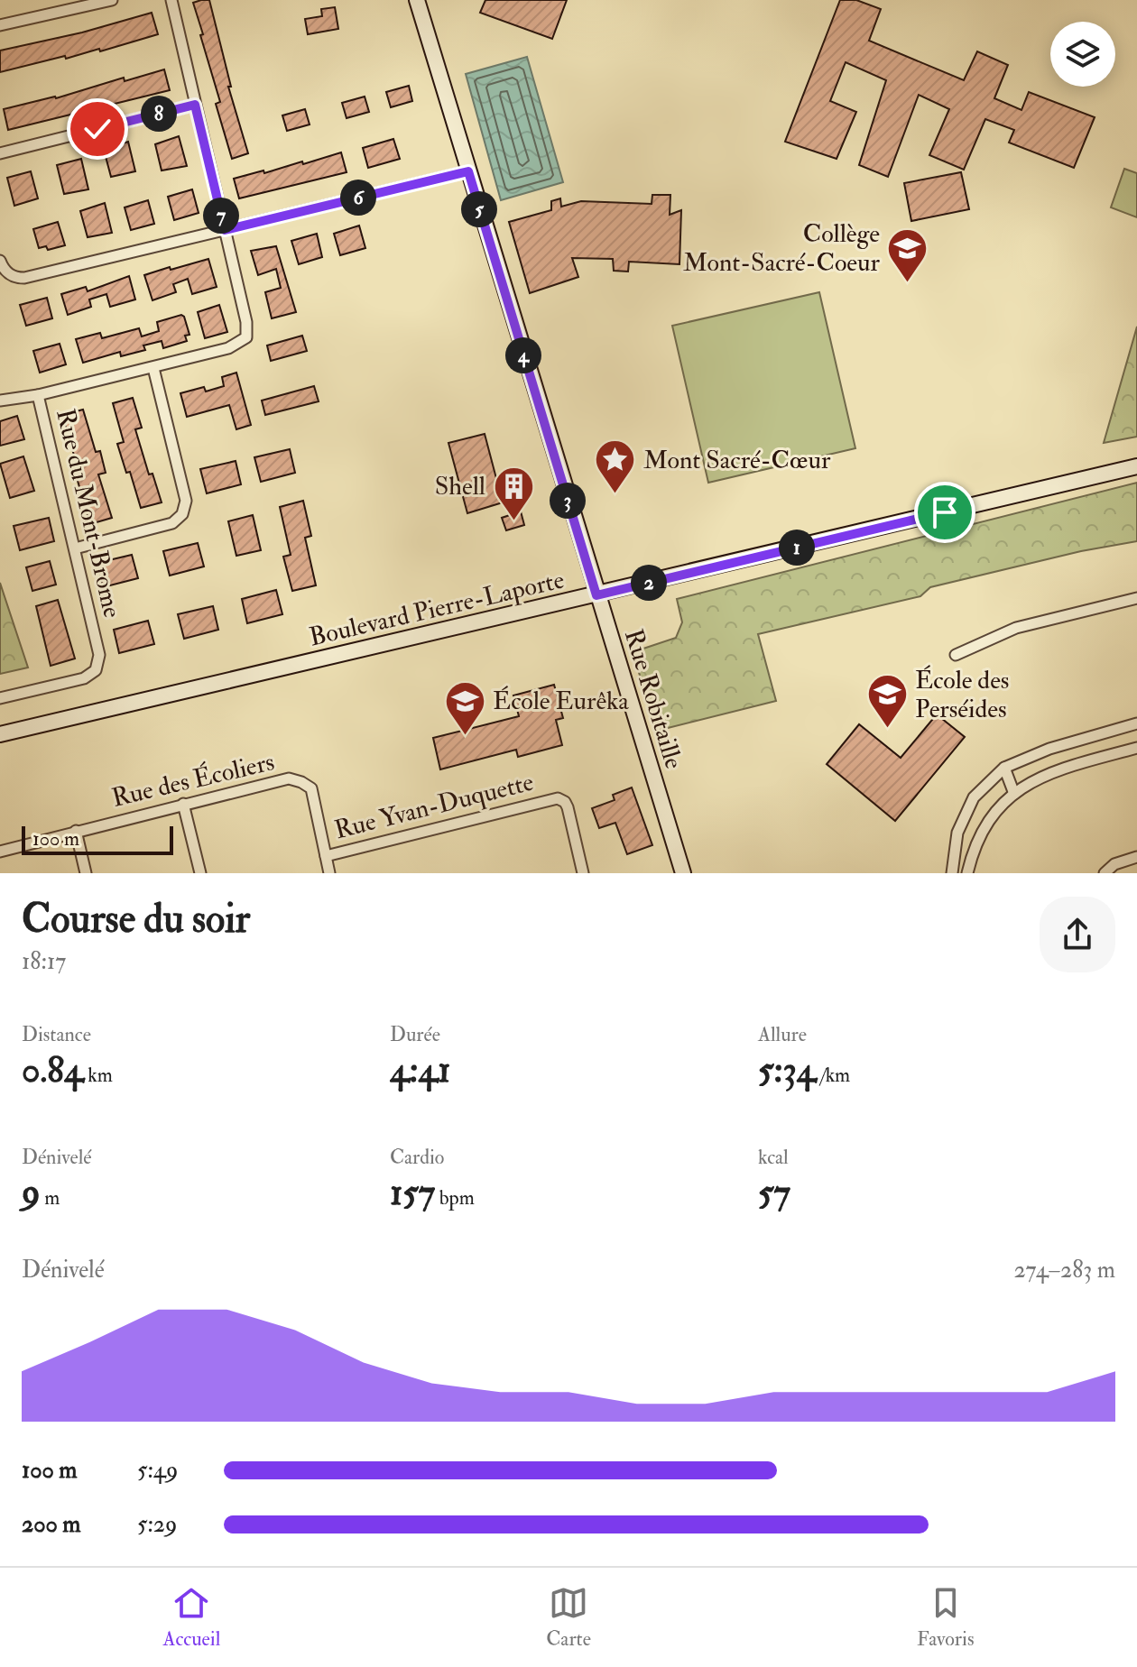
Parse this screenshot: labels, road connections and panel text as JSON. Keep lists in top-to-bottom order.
{
  "streets": {
    "main road": ["Boulevard Pierre-Laporte", "Rue Robitaille"],
    "street": ["Rue du Mont-Brome", "Rue des Écoliers", "Rue Yvan-Duquette"]
  },
  "crossings": [
    ["Boulevard Pierre-Laporte", "Rue Robitaille"],
    ["Rue des Écoliers", "Rue Yvan-Duquette"]
  ],
  "places": {
    "school or university": ["Collège Mont-Sacré-Coeur", "École des Perséides", "École Eurêka"],
    "place": ["Mont Sacré-Cœur"],
    "building": ["Shell"]
  },
  "scale_bar": "100 m",
  "page": {
    "pins": [
      "8",
      "6",
      "5",
      "7",
      "4",
      "3",
      "1",
      "2"
    ],
    "scale": "100 m",
    "heading": ["Course du soir", "18:17"],
    "stats": [
      ["Distance", "0.84 km"],
      ["Durée", "4:41"],
      ["Allure", "5:34 /km"],
      ["Dénivelé", "9 m"],
      ["Cardio", "157 bpm"],
      ["kcal", "57"]
    ],
    "chart": ["Dénivelé", "274–283 m"],
    "list": [
      {
        "name": "100 m",
        "note": "5:49"
      },
      {
        "name": "200 m",
        "note": "5:29"
      }
    ],
    "tabs": ["Accueil", "Carte", "Favoris"]
  }
}
